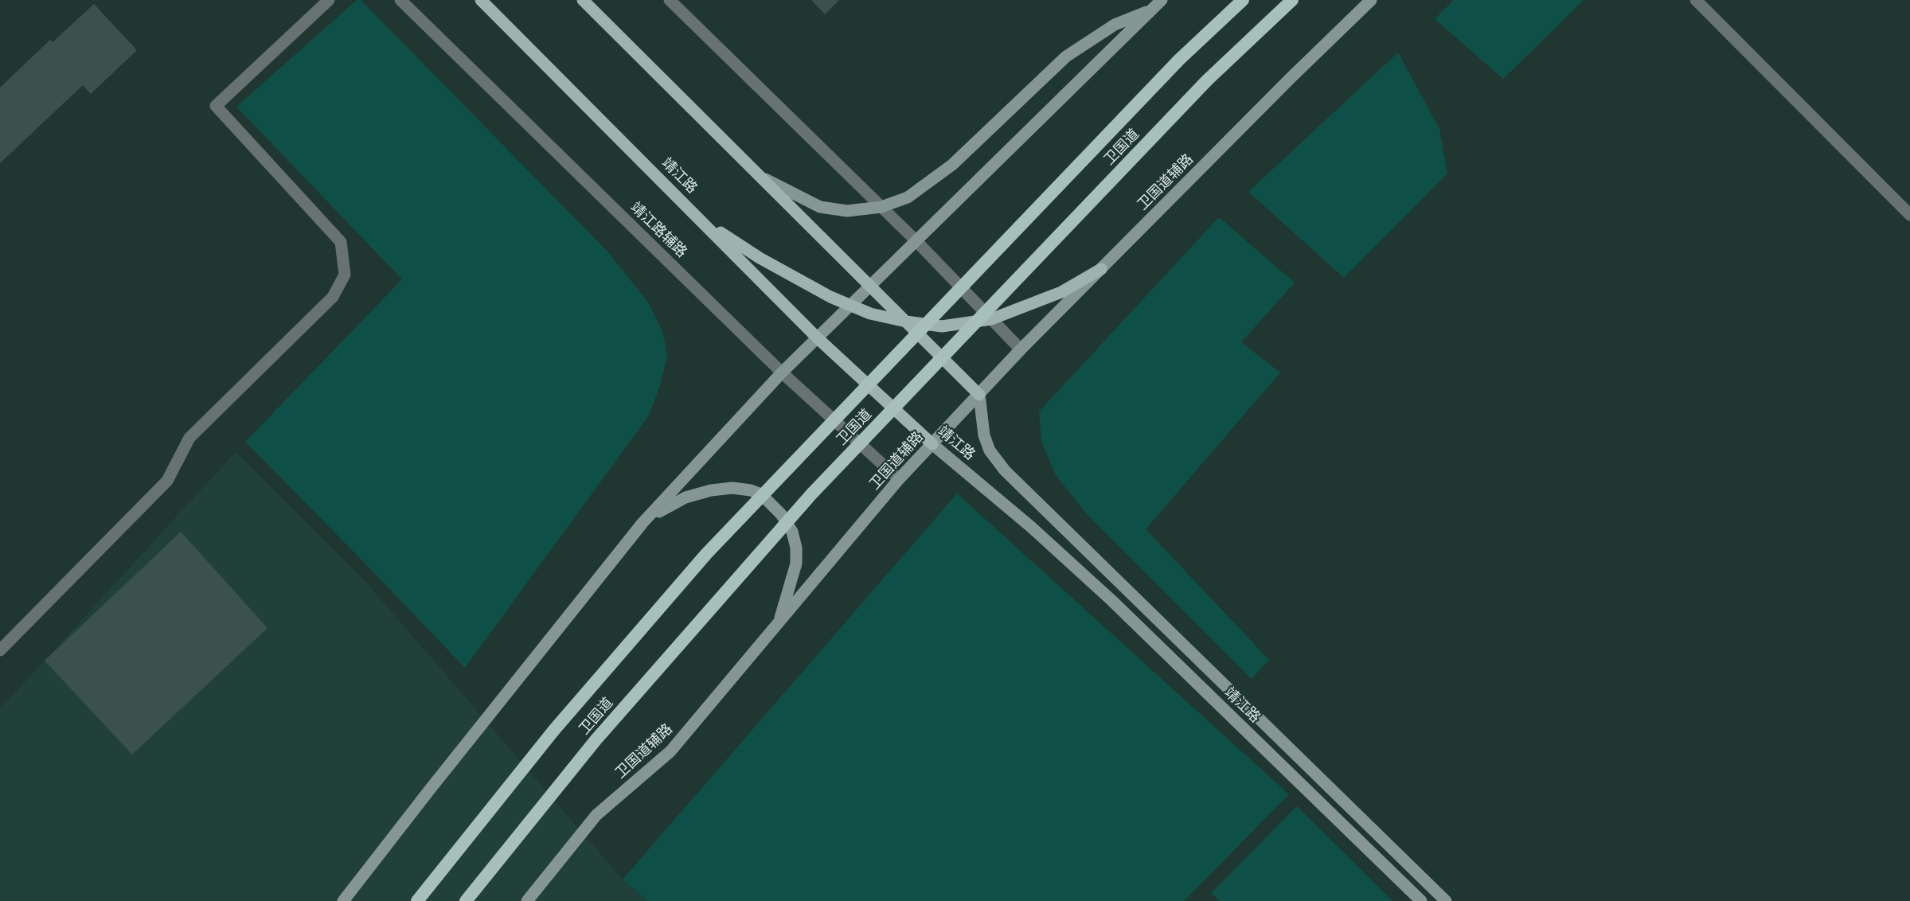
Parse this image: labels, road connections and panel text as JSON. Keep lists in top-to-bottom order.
{
  "streets": {
    "highway": ["卫国道"],
    "main road": ["靖江路", "卫国道辅路"],
    "street": ["靖江路辅路"]
  },
  "crossings": [
    ["靖江路", "卫国道辅路"],
    ["卫国道辅路", "靖江路辅路"]
  ]
}
